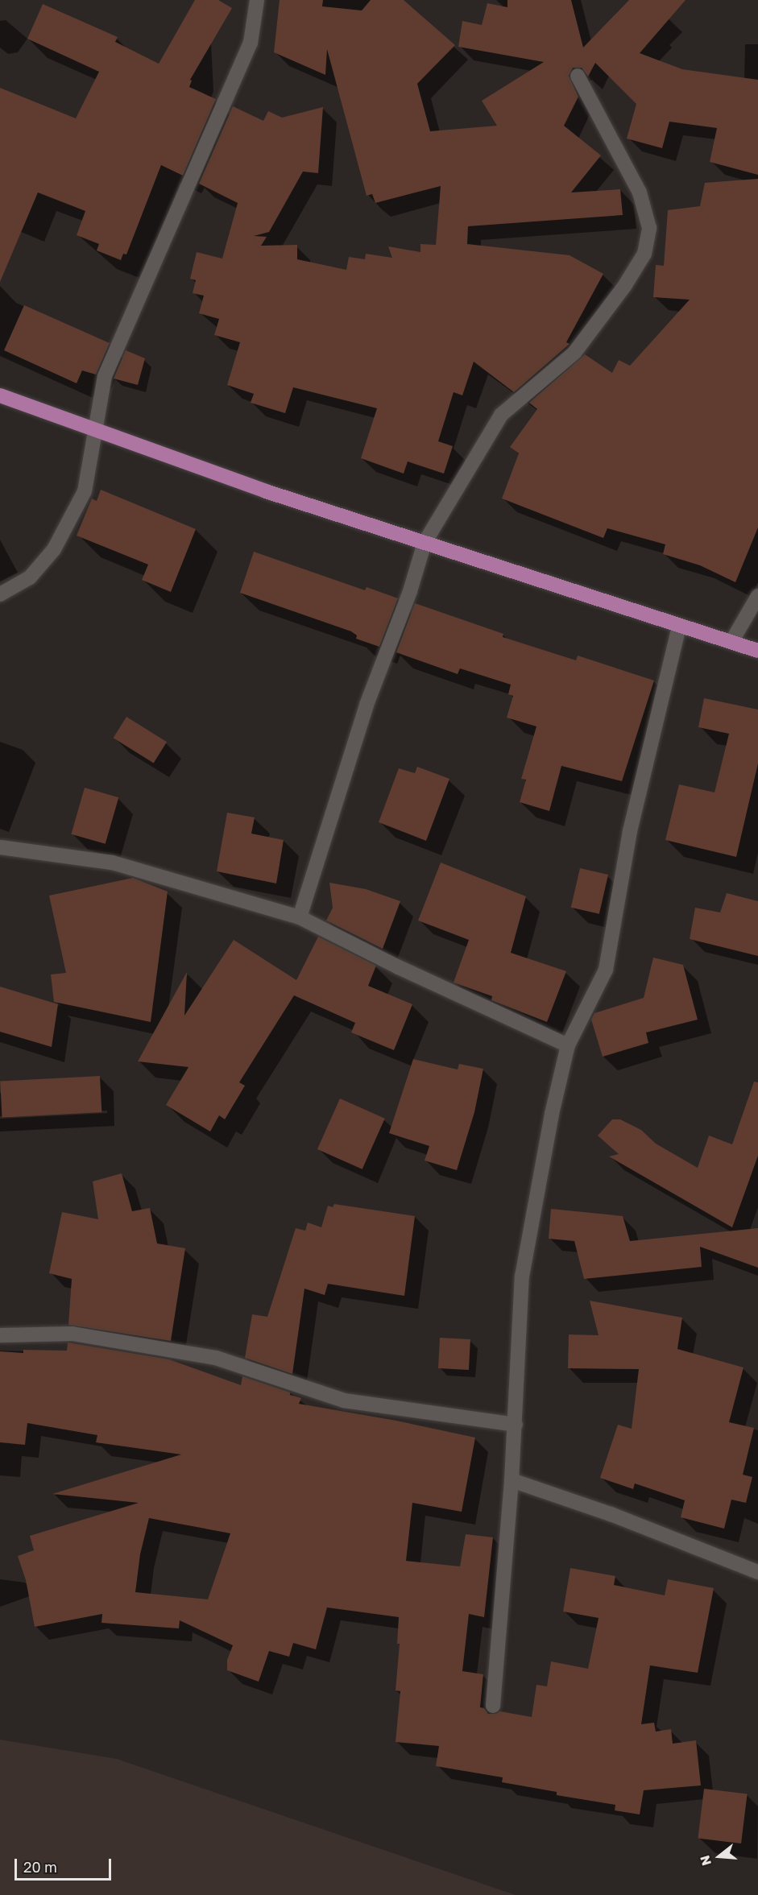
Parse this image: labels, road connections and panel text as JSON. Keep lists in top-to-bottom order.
{
  "scale_bar": "20 m",
  "north": "left"
}
